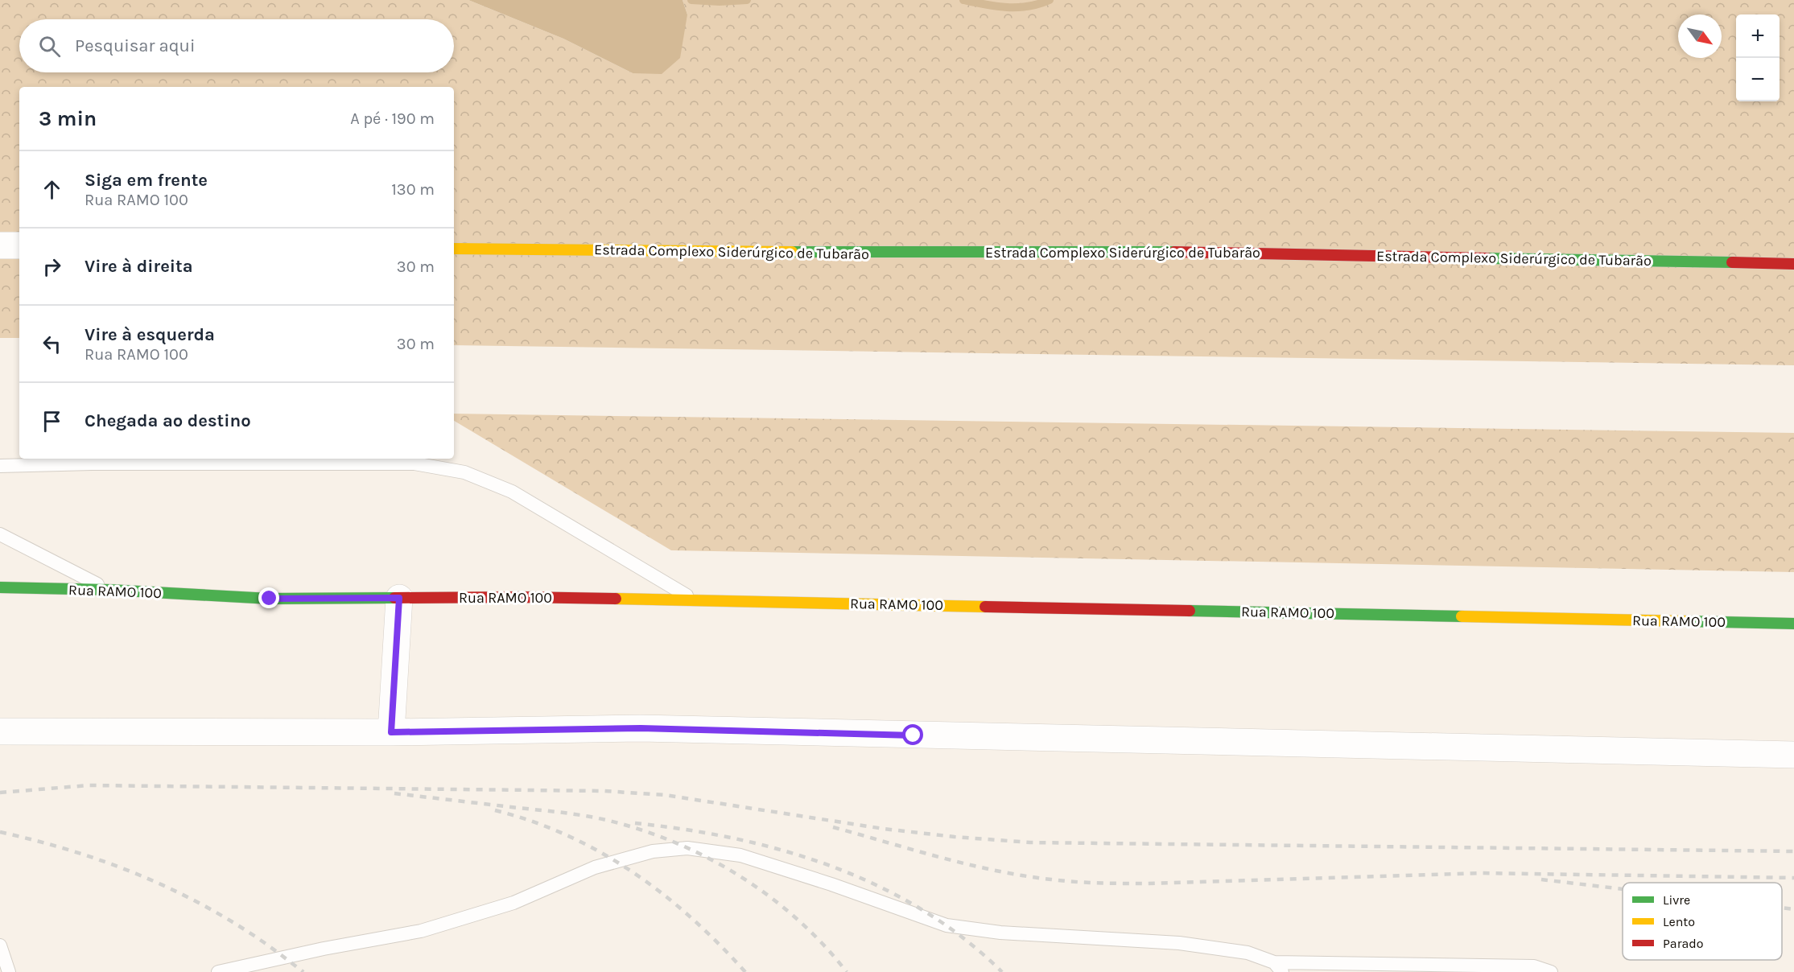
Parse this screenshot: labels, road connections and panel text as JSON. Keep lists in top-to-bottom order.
{
  "streets": {
    "street": ["Estrada Complexo Siderúrgico de Tubarão", "Rua RAMO 100"]
  },
  "legend": ["Livre", "Lento", "Parado"],
  "north": "bottom right",
  "page": {
    "map_buttons": ["+", "−"],
    "search": "Pesquisar aqui",
    "heading": ["3 min", "A pé · 190 m"],
    "list": [
      ["Siga em frente", "Rua RAMO 100", "130 m"],
      ["Vire à direita", "30 m"],
      ["Vire à esquerda", "Rua RAMO 100", "30 m"],
      "Chegada ao destino"
    ]
  }
}
